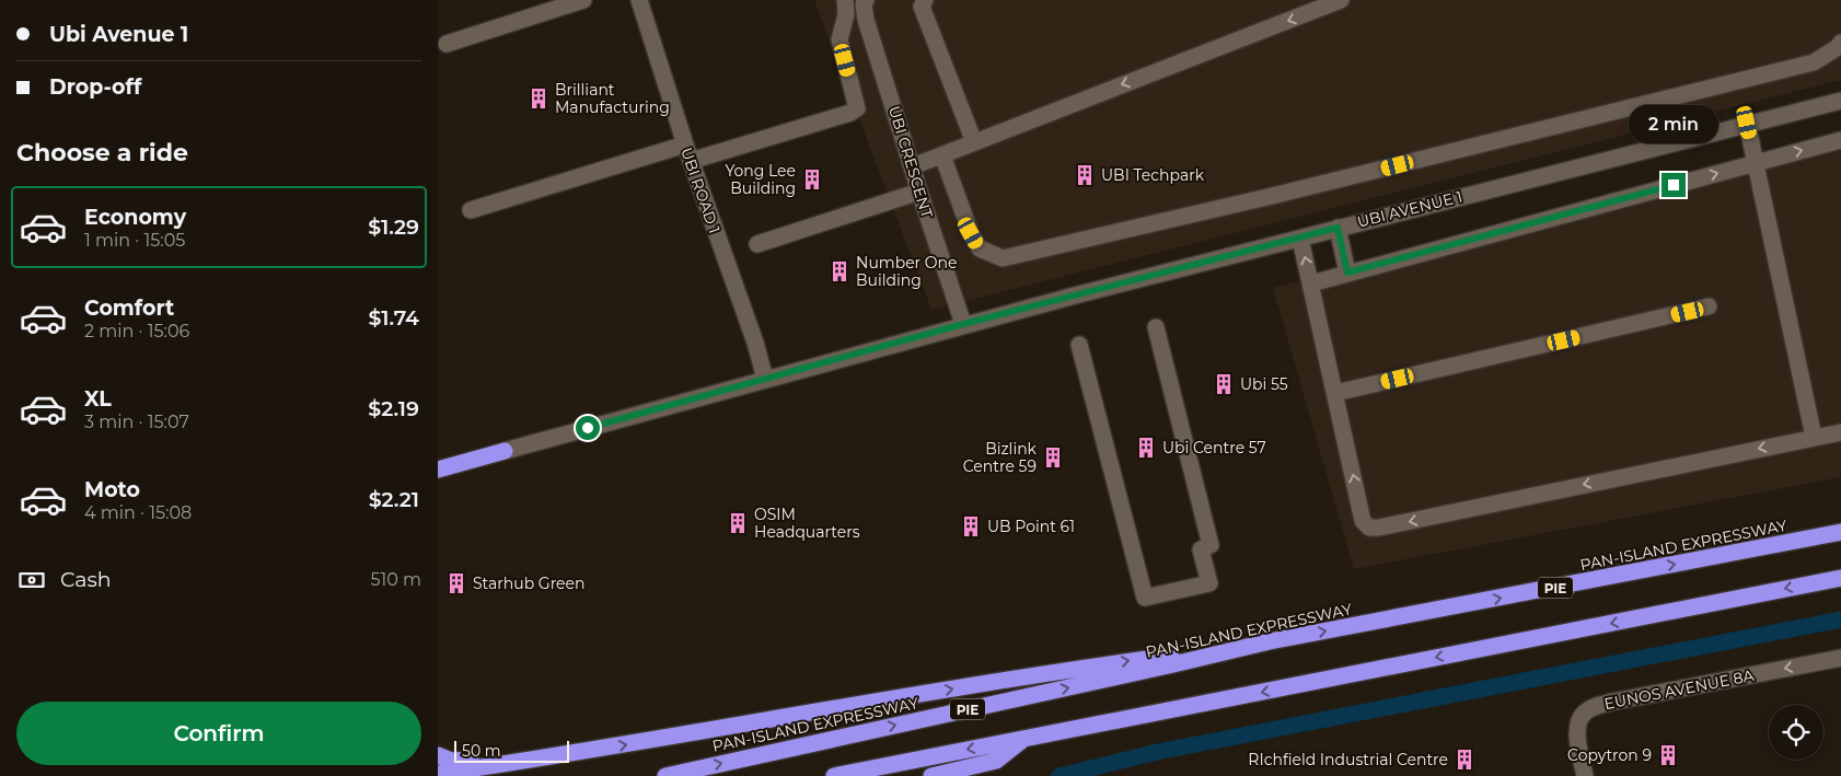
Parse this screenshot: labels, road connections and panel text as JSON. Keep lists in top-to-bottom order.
{
  "streets": {
    "highway": ["PAN-ISLAND EXPRESSWAY", "PIE"],
    "street": [
      "UBI CRESCENT",
      "UBI ROAD 1",
      "UBI AVENUE 1",
      "EUNOS AVENUE 8A"
    ]
  },
  "crossings": [
    ["UBI CRESCENT", "UBI AVENUE 1"],
    ["UBI ROAD 1", "UBI AVENUE 1"]
  ],
  "one_way": ["EUNOS AVENUE 8A"],
  "places": {
    "building": [
      "Brilliant Manufacturing",
      "UBI Techpark",
      "Yong Lee Building",
      "Number One Building",
      "Ubi 55",
      "Ubi Centre 57",
      "Bizlink Centre 59",
      "OSIM Headquarters",
      "UB Point 61",
      "Starhub Green",
      "Copytron 9",
      "RIchfield Industrial Centre"
    ]
  },
  "scale_bar": "50 m",
  "page": {
    "banner": ["Ubi Avenue 1", "Drop-off"],
    "bubble": "2 min",
    "heading": "Choose a ride",
    "list": [
      {
        "name": "Economy",
        "note": "1 min · 15:05",
        "value": "$1.29"
      },
      {
        "name": "Comfort",
        "note": "2 min · 15:06",
        "value": "$1.74"
      },
      {
        "name": "XL",
        "note": "3 min · 15:07",
        "value": "$2.19"
      },
      {
        "name": "Moto",
        "note": "4 min · 15:08",
        "value": "$2.21"
      }
    ],
    "pay": ["Cash", "510 m"],
    "buttons": "Confirm",
    "scale": "50 m"
  }
}
